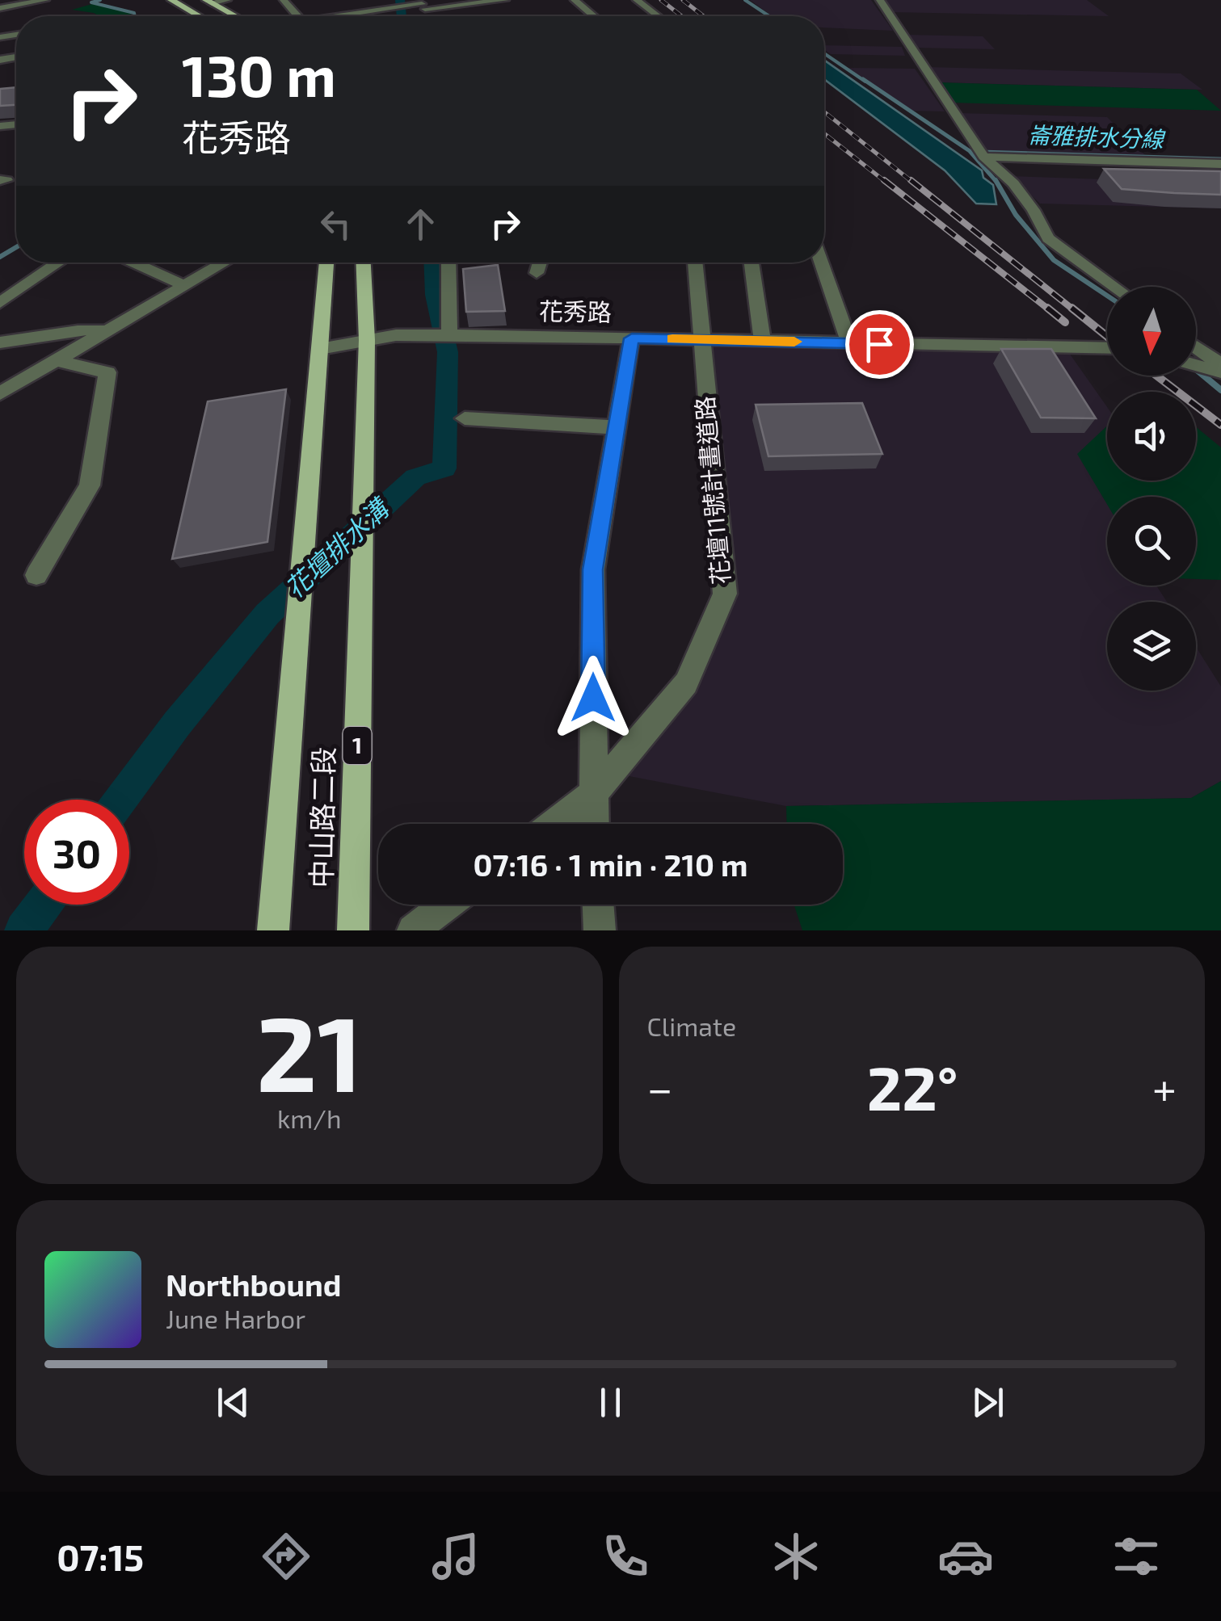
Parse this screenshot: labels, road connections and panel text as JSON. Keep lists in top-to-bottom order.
{
  "streets": {
    "main road": ["1", "中山路二段"],
    "street": ["花秀路", "花壇11號計畫道路"]
  },
  "crossings": [
    ["花秀路", "花壇11號計畫道路"],
    ["花秀路", "1"],
    ["花秀路", "中山路二段"],
    ["1", "中山路二段"]
  ],
  "water": ["崙雅排水分線", "花壇排水溝"],
  "north": "bottom",
  "page": {
    "turn": ["130 m", "花秀路"],
    "limit": "30",
    "trip": "07:16 · 1 min · 210 m",
    "tile": [
      ["21", "km/h"],
      "Climate"
    ],
    "heat": ["−", "22°", "+"],
    "song": ["Northbound", "June Harbor"],
    "tabs": "07:15"
  }
}
